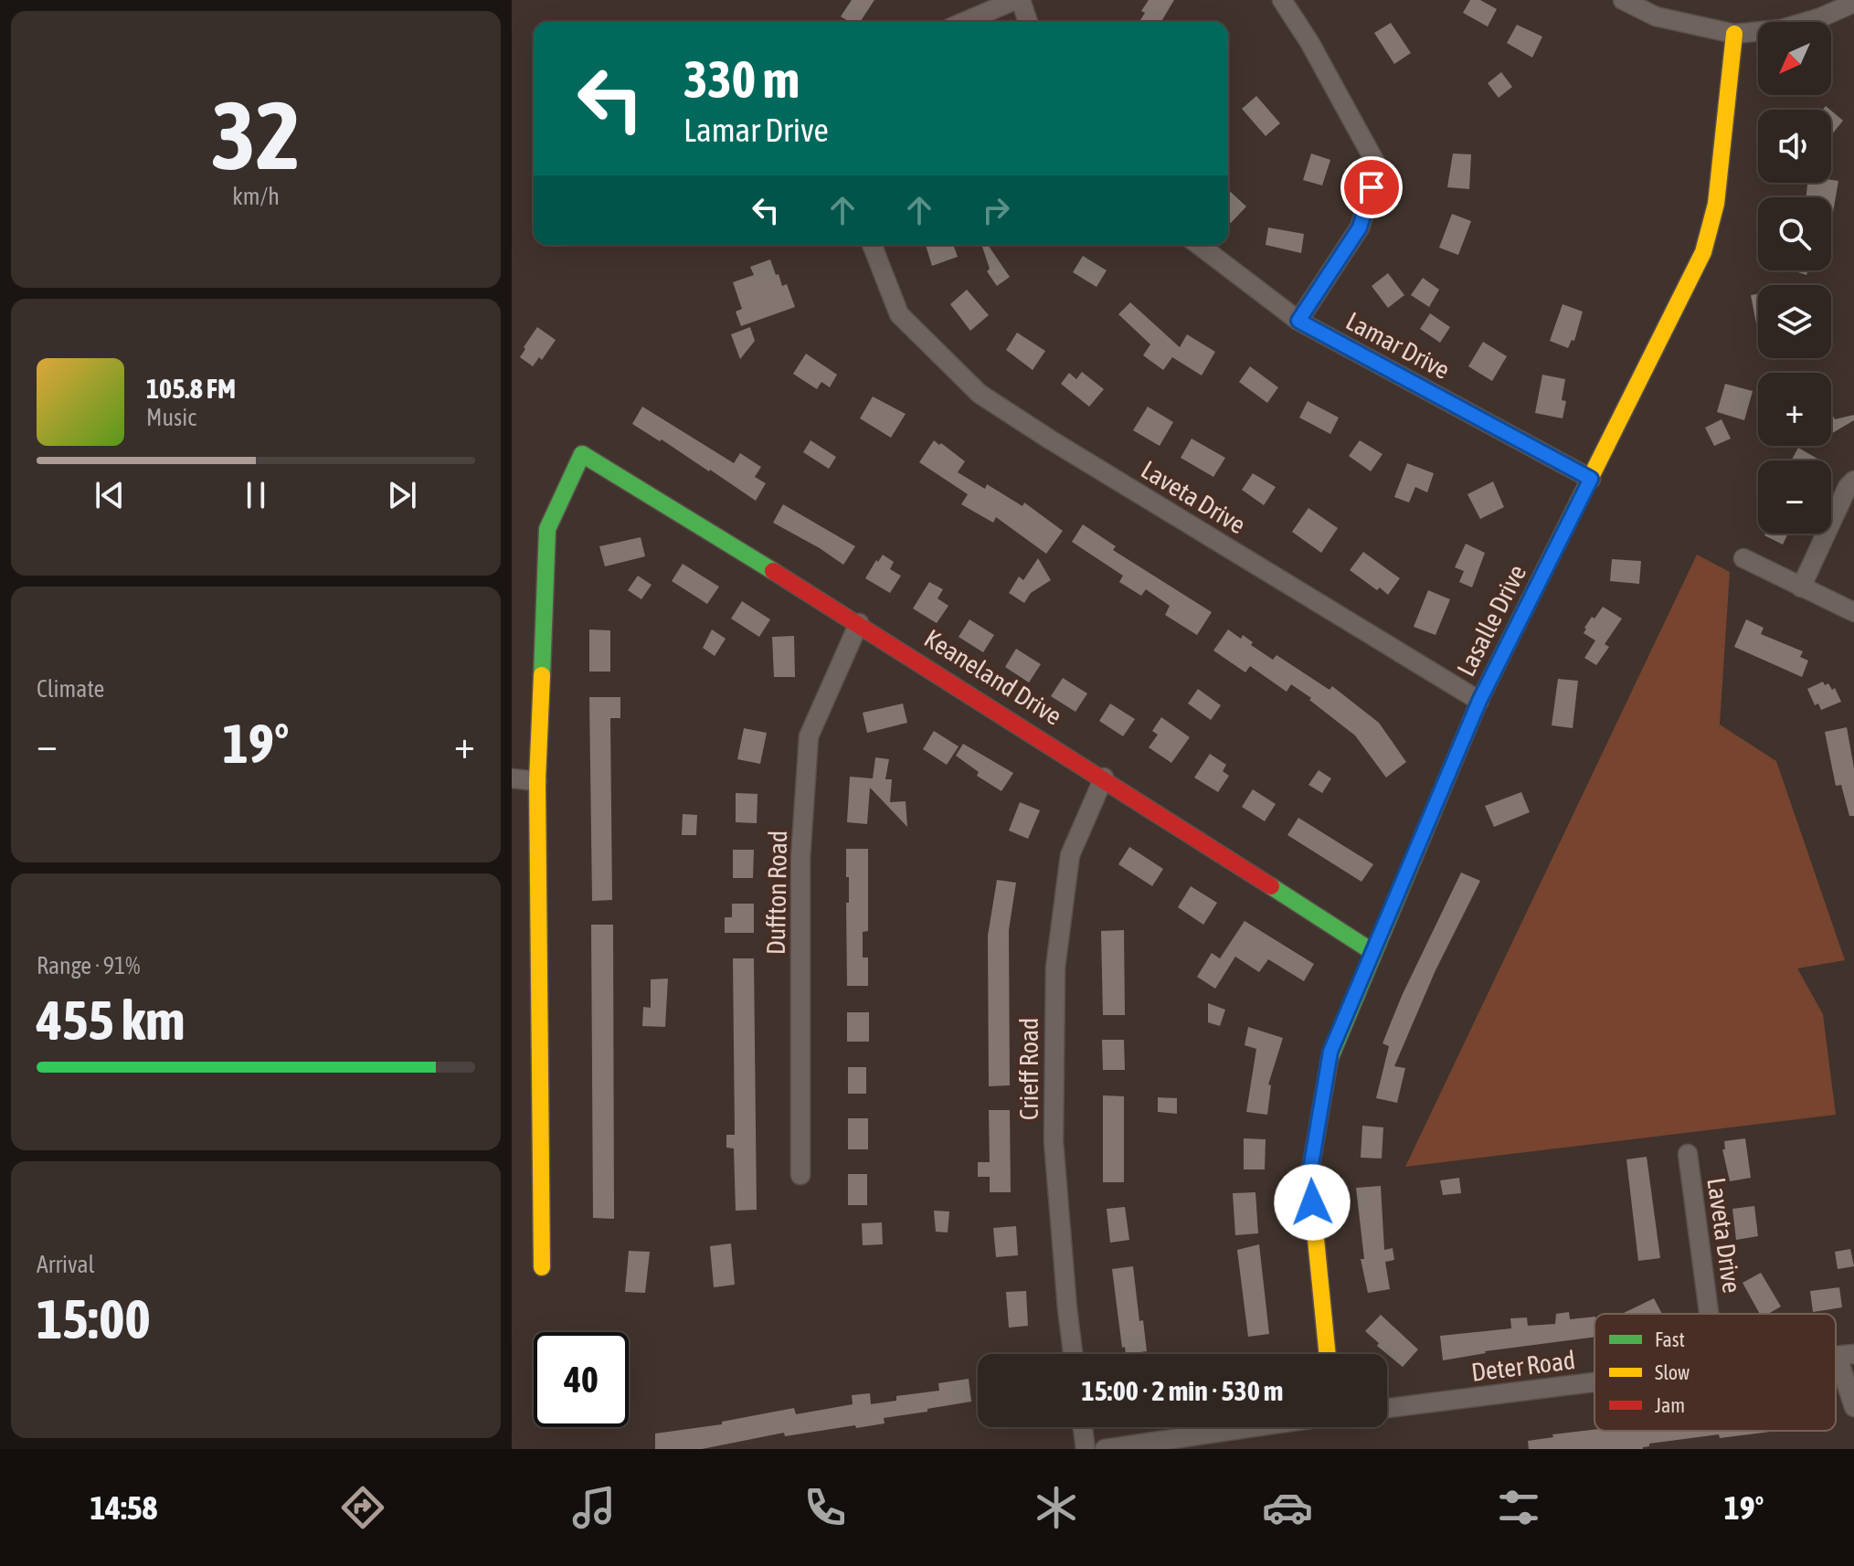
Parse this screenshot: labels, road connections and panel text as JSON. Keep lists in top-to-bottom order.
{
  "streets": {
    "street": [
      "Lamar Drive",
      "Laveta Drive",
      "Lasalle Drive",
      "Keaneland Drive",
      "Duffton Road",
      "Crieff Road",
      "Deter Road"
    ]
  },
  "crossings": [
    ["Lamar Drive", "Lasalle Drive"],
    ["Laveta Drive", "Lasalle Drive"],
    ["Lasalle Drive", "Keaneland Drive"],
    ["Keaneland Drive", "Duffton Road"],
    ["Keaneland Drive", "Crieff Road"]
  ],
  "legend": ["Fast", "Slow", "Jam"],
  "north": "bottom left",
  "page": {
    "tile": [
      ["32", "km/h"],
      "Climate",
      ["Range · 91%", "455 km"],
      ["Arrival", "15:00"]
    ],
    "map_buttons": ["+", "−"],
    "turn": ["330 m", "Lamar Drive"],
    "song": ["105.8 FM", "Music"],
    "heat": ["−", "19°", "+"],
    "limit": "40",
    "trip": "15:00 · 2 min · 530 m",
    "tabs": ["14:58", "19°"]
  }
}
